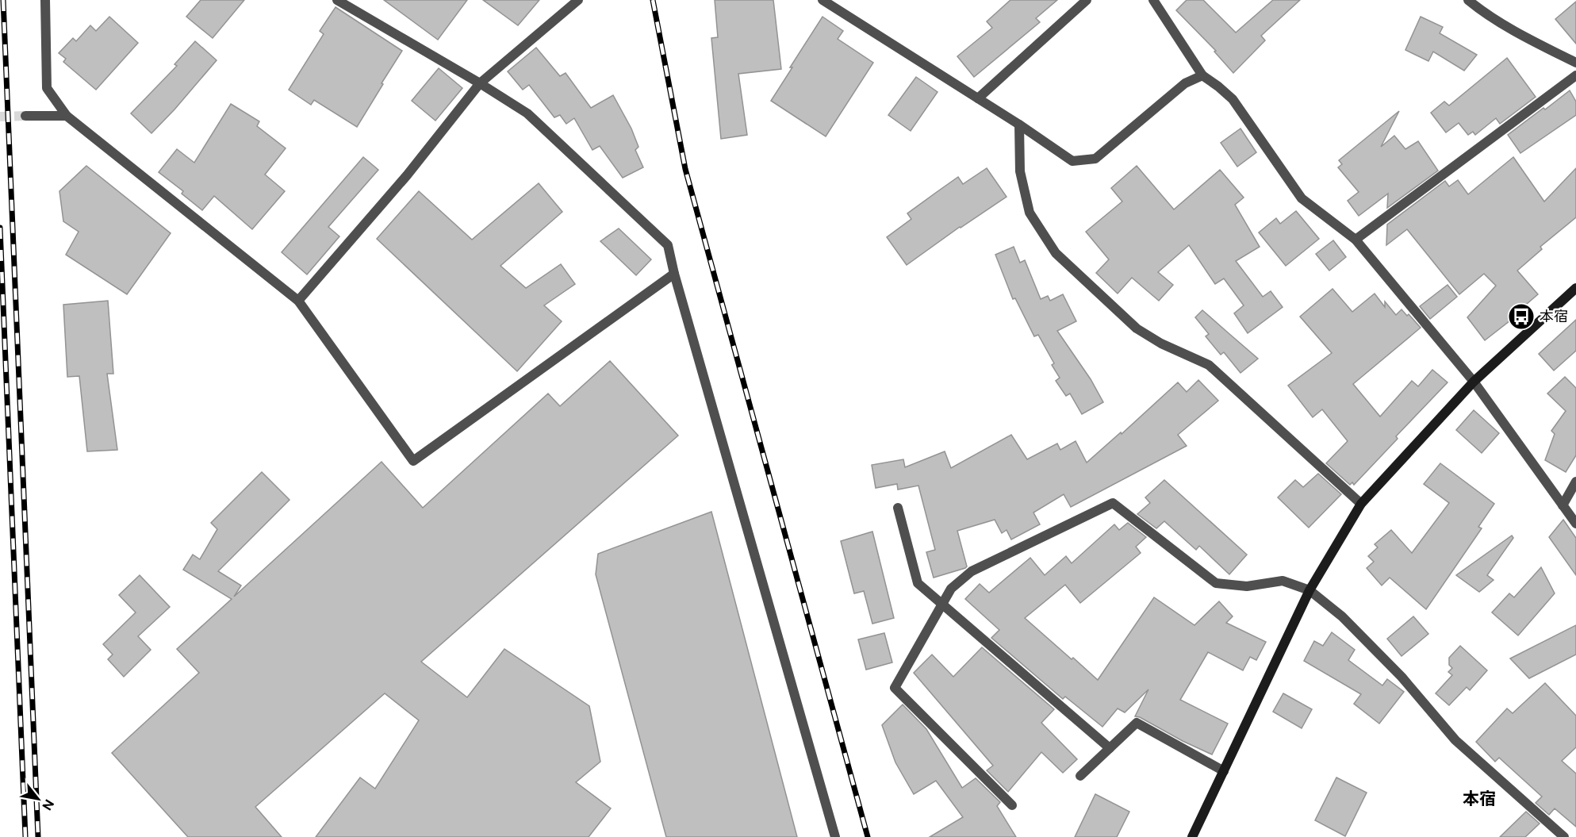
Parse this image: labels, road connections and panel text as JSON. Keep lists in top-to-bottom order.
{
  "districts": ["本宿"],
  "places": {
    "bus stop": ["本宿"]
  },
  "north": "bottom right"
}
